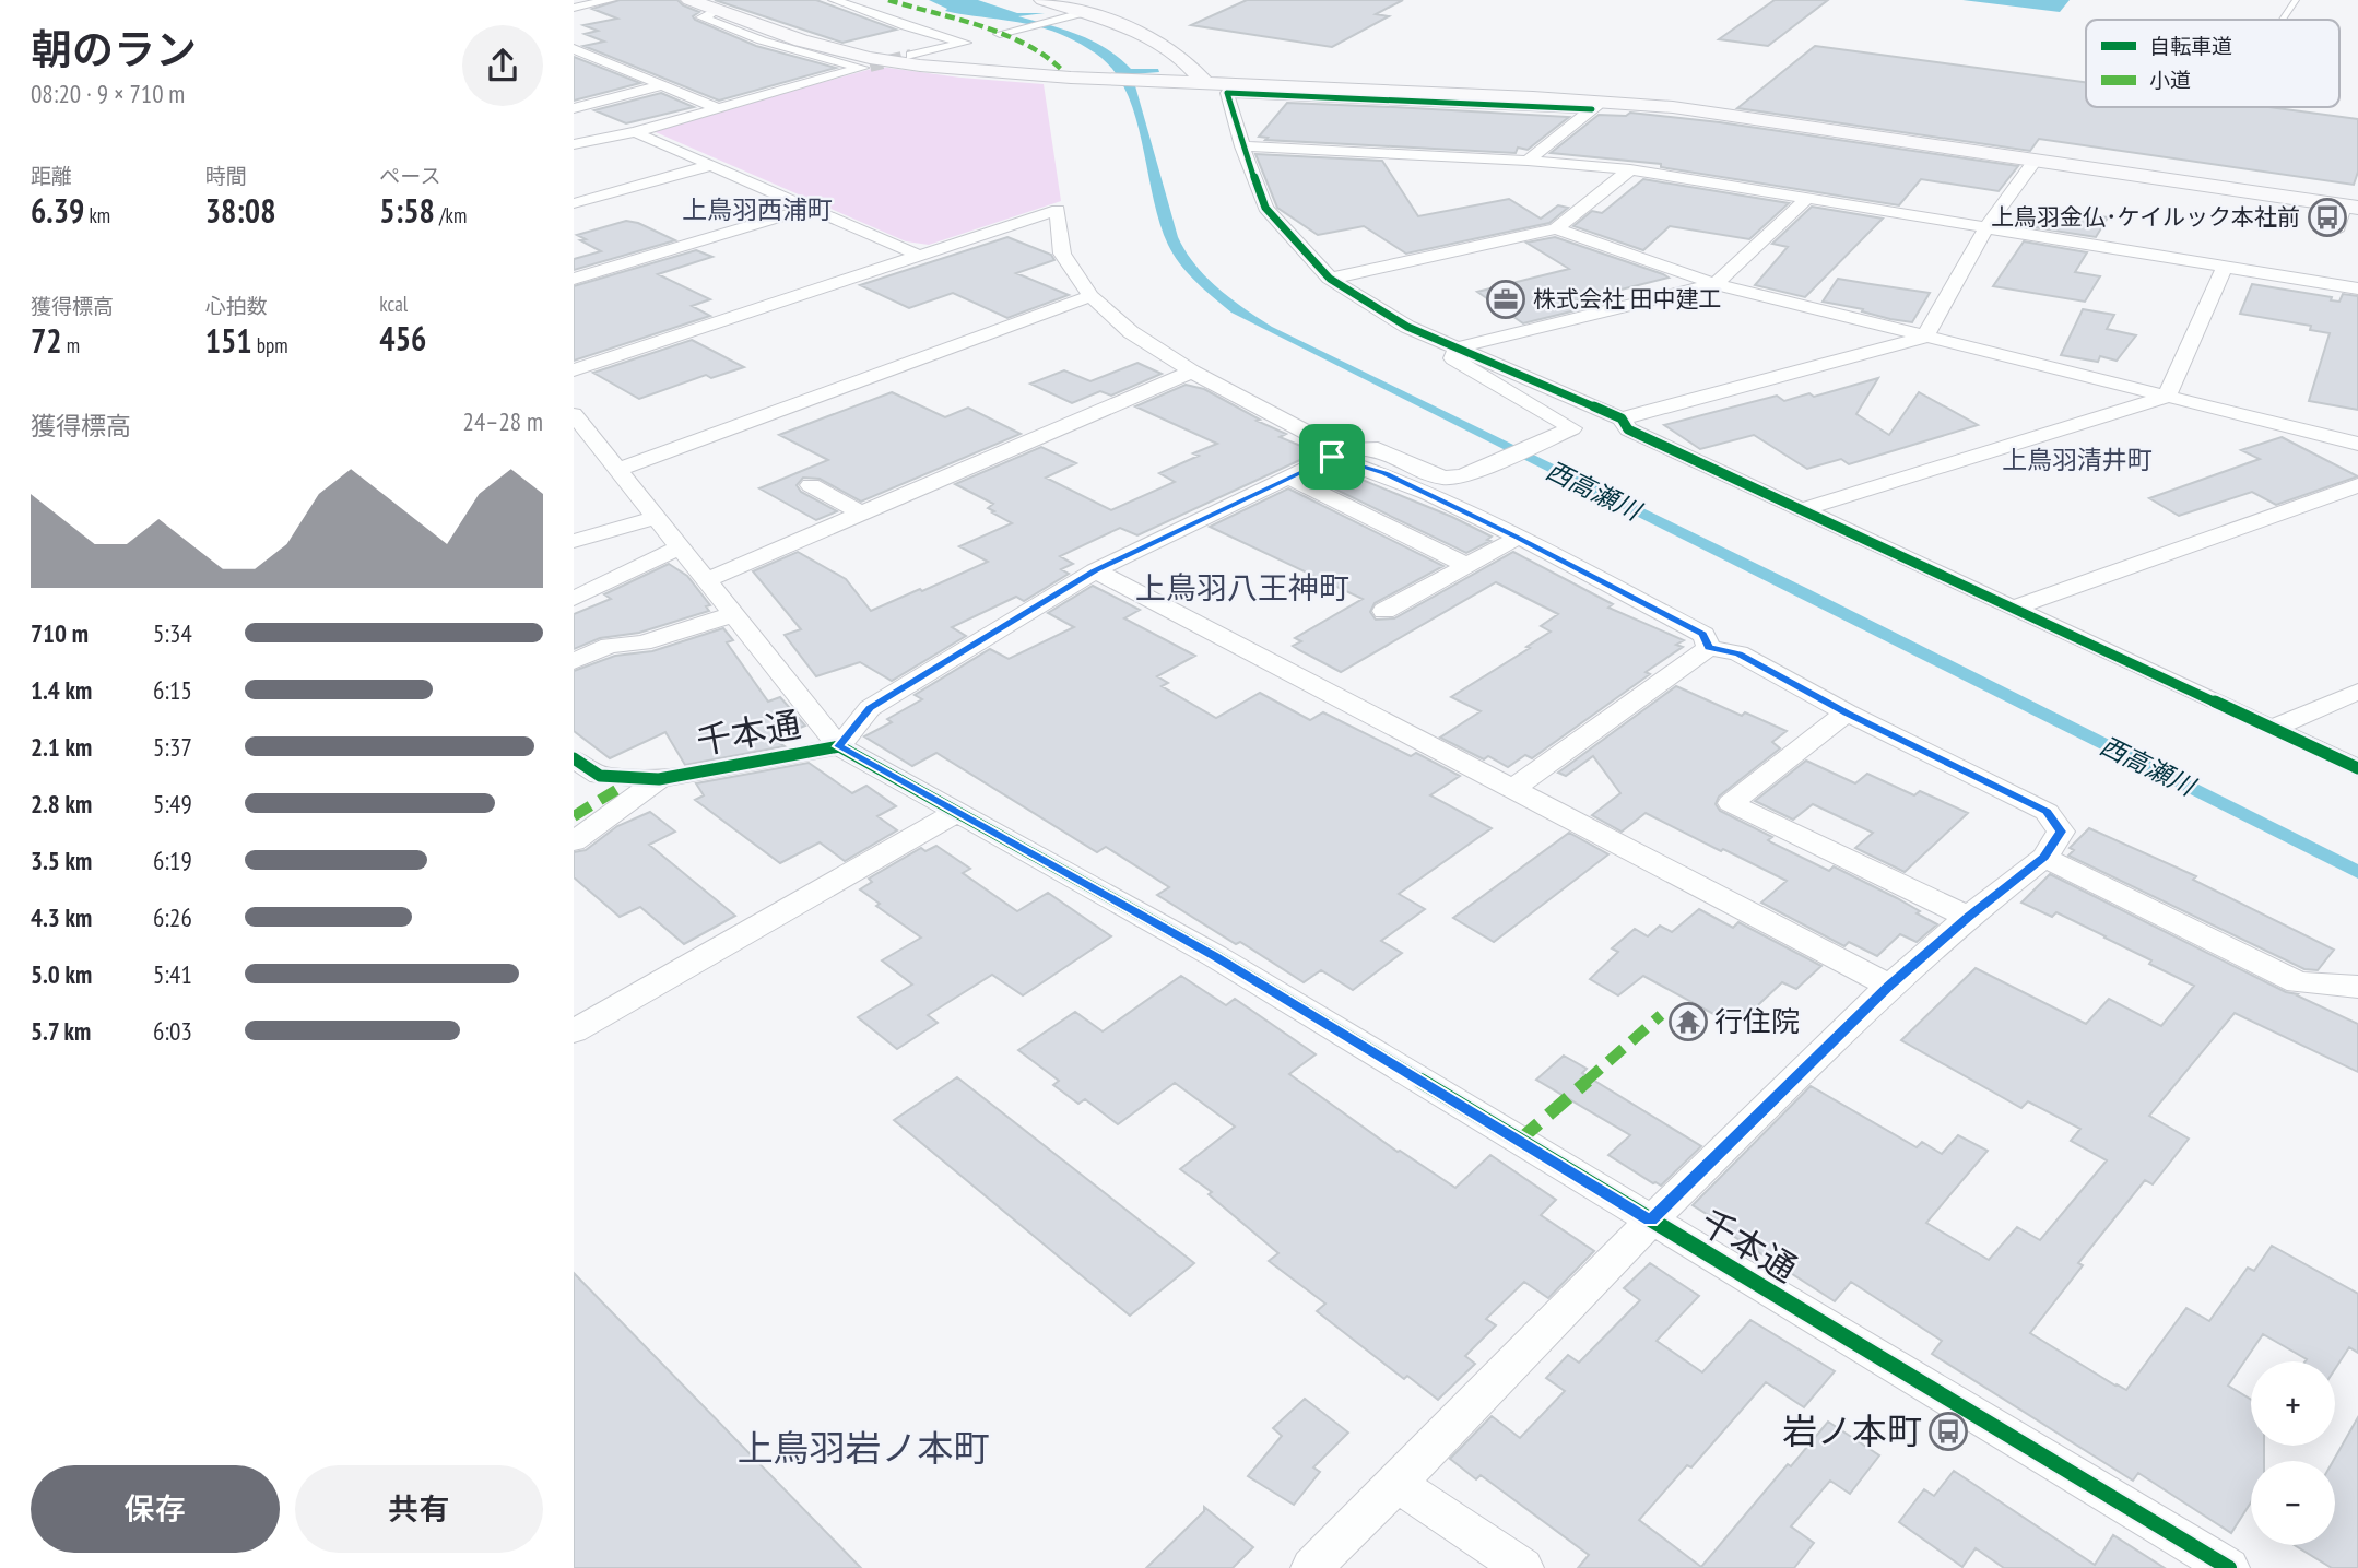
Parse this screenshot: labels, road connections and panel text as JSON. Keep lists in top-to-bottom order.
{
  "streets": {
    "street": ["千本通"]
  },
  "districts": [
    "上鳥羽西浦町",
    "上鳥羽清井町",
    "上鳥羽八王神町",
    "上鳥羽岩ノ本町"
  ],
  "water": ["西高瀬川"],
  "places": {
    "bus stop": ["上鳥羽金仏･ケイルック本社前", "岩ノ本町"],
    "office": ["株式会社 田中建工"],
    "temple": ["行住院"]
  },
  "legend": ["自転車道", "小道"],
  "page": {
    "heading": ["朝のラン", "08:20 · 9 × 710 m"],
    "stats": [
      ["距離", "6.39 km"],
      ["時間", "38:08"],
      ["ペース", "5:58 /km"],
      ["獲得標高", "72 m"],
      ["心拍数", "151 bpm"],
      ["kcal", "456"]
    ],
    "chart": ["獲得標高", "24–28 m"],
    "list": [
      {
        "name": "710 m",
        "note": "5:34"
      },
      {
        "name": "1.4 km",
        "note": "6:15"
      },
      {
        "name": "2.1 km",
        "note": "5:37"
      },
      {
        "name": "2.8 km",
        "note": "5:49"
      },
      {
        "name": "3.5 km",
        "note": "6:19"
      },
      {
        "name": "4.3 km",
        "note": "6:26"
      },
      {
        "name": "5.0 km",
        "note": "5:41"
      },
      {
        "name": "5.7 km",
        "note": "6:03"
      }
    ],
    "map_buttons": ["+", "−"],
    "buttons": ["保存", "共有"]
  }
}
